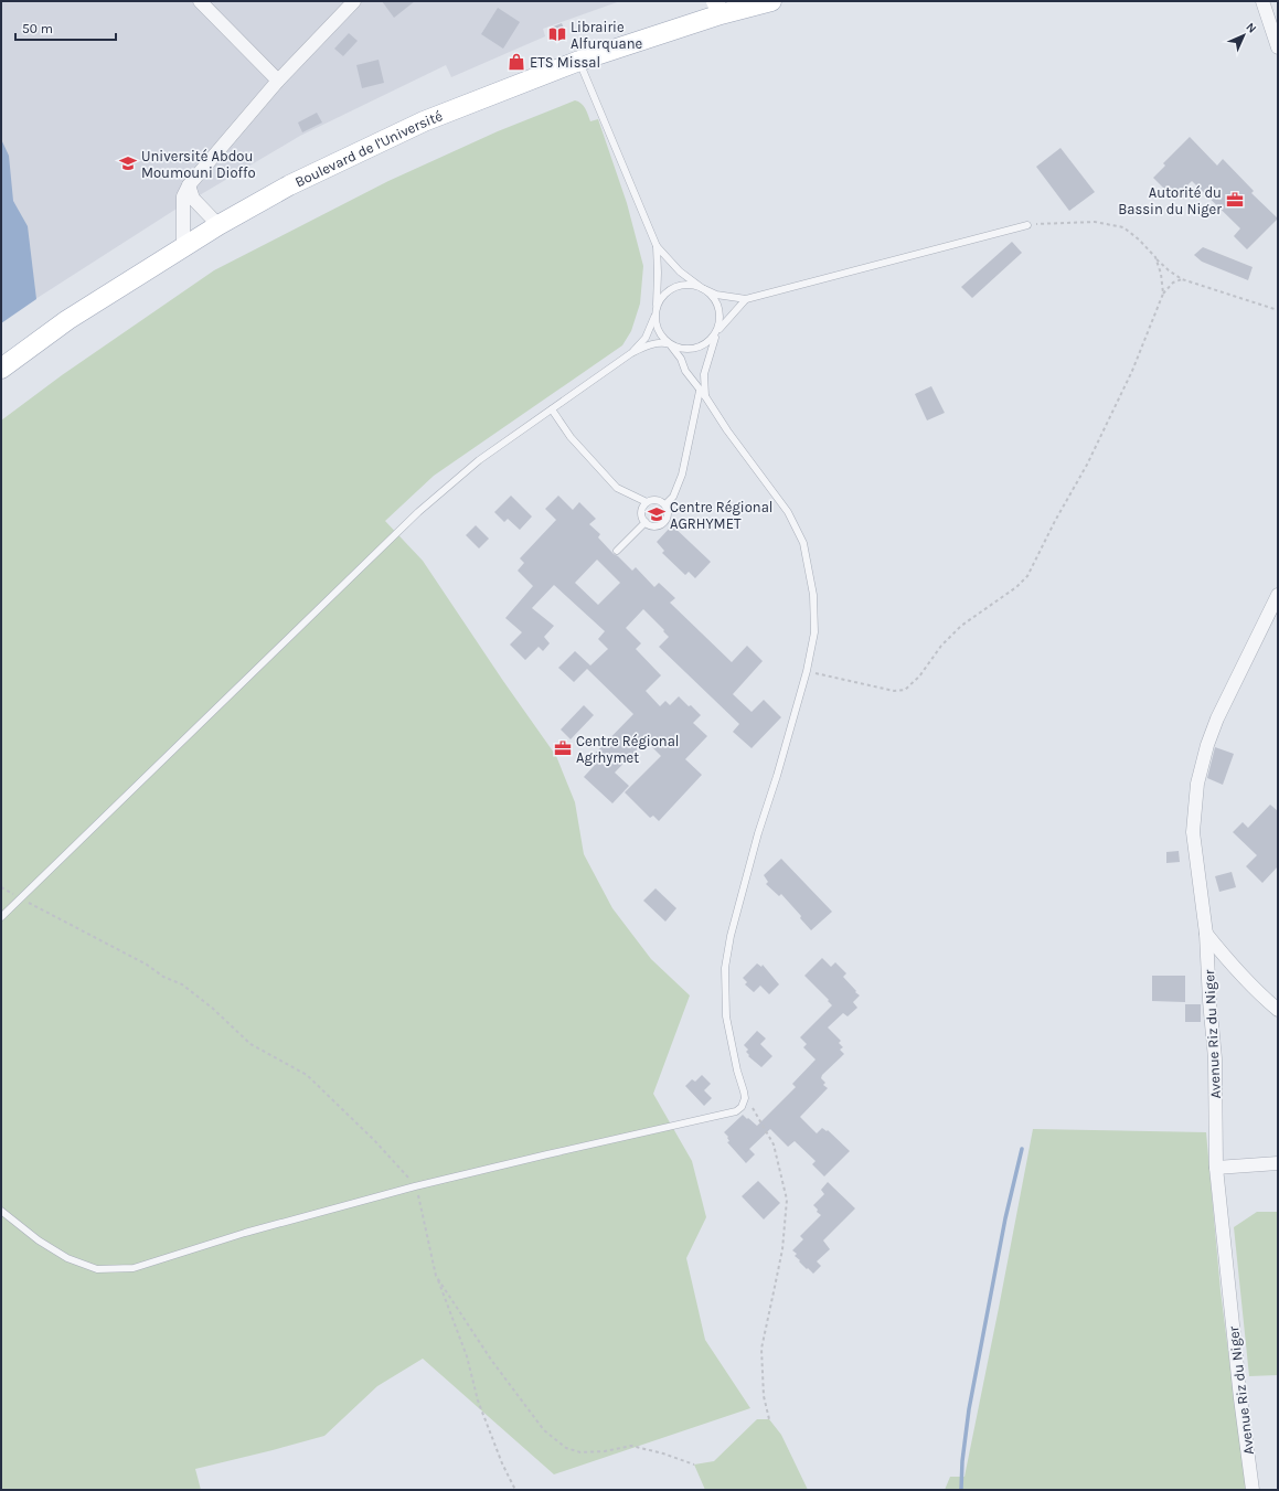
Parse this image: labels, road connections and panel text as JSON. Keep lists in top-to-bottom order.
{
  "streets": {
    "main road": ["Boulevard de l'Université"],
    "street": ["Avenue Riz du Niger"]
  },
  "places": {
    "library": ["Librairie Alfurquane"],
    "shop": ["ETS Missal"],
    "school or university": ["Université Abdou Moumouni Dioffo", "Centre Régional AGRHYMET"],
    "office": ["Autorité du Bassin du Niger", "Centre Régional Agrhymet"]
  },
  "scale_bar": "50 m",
  "north": "top right"
}
